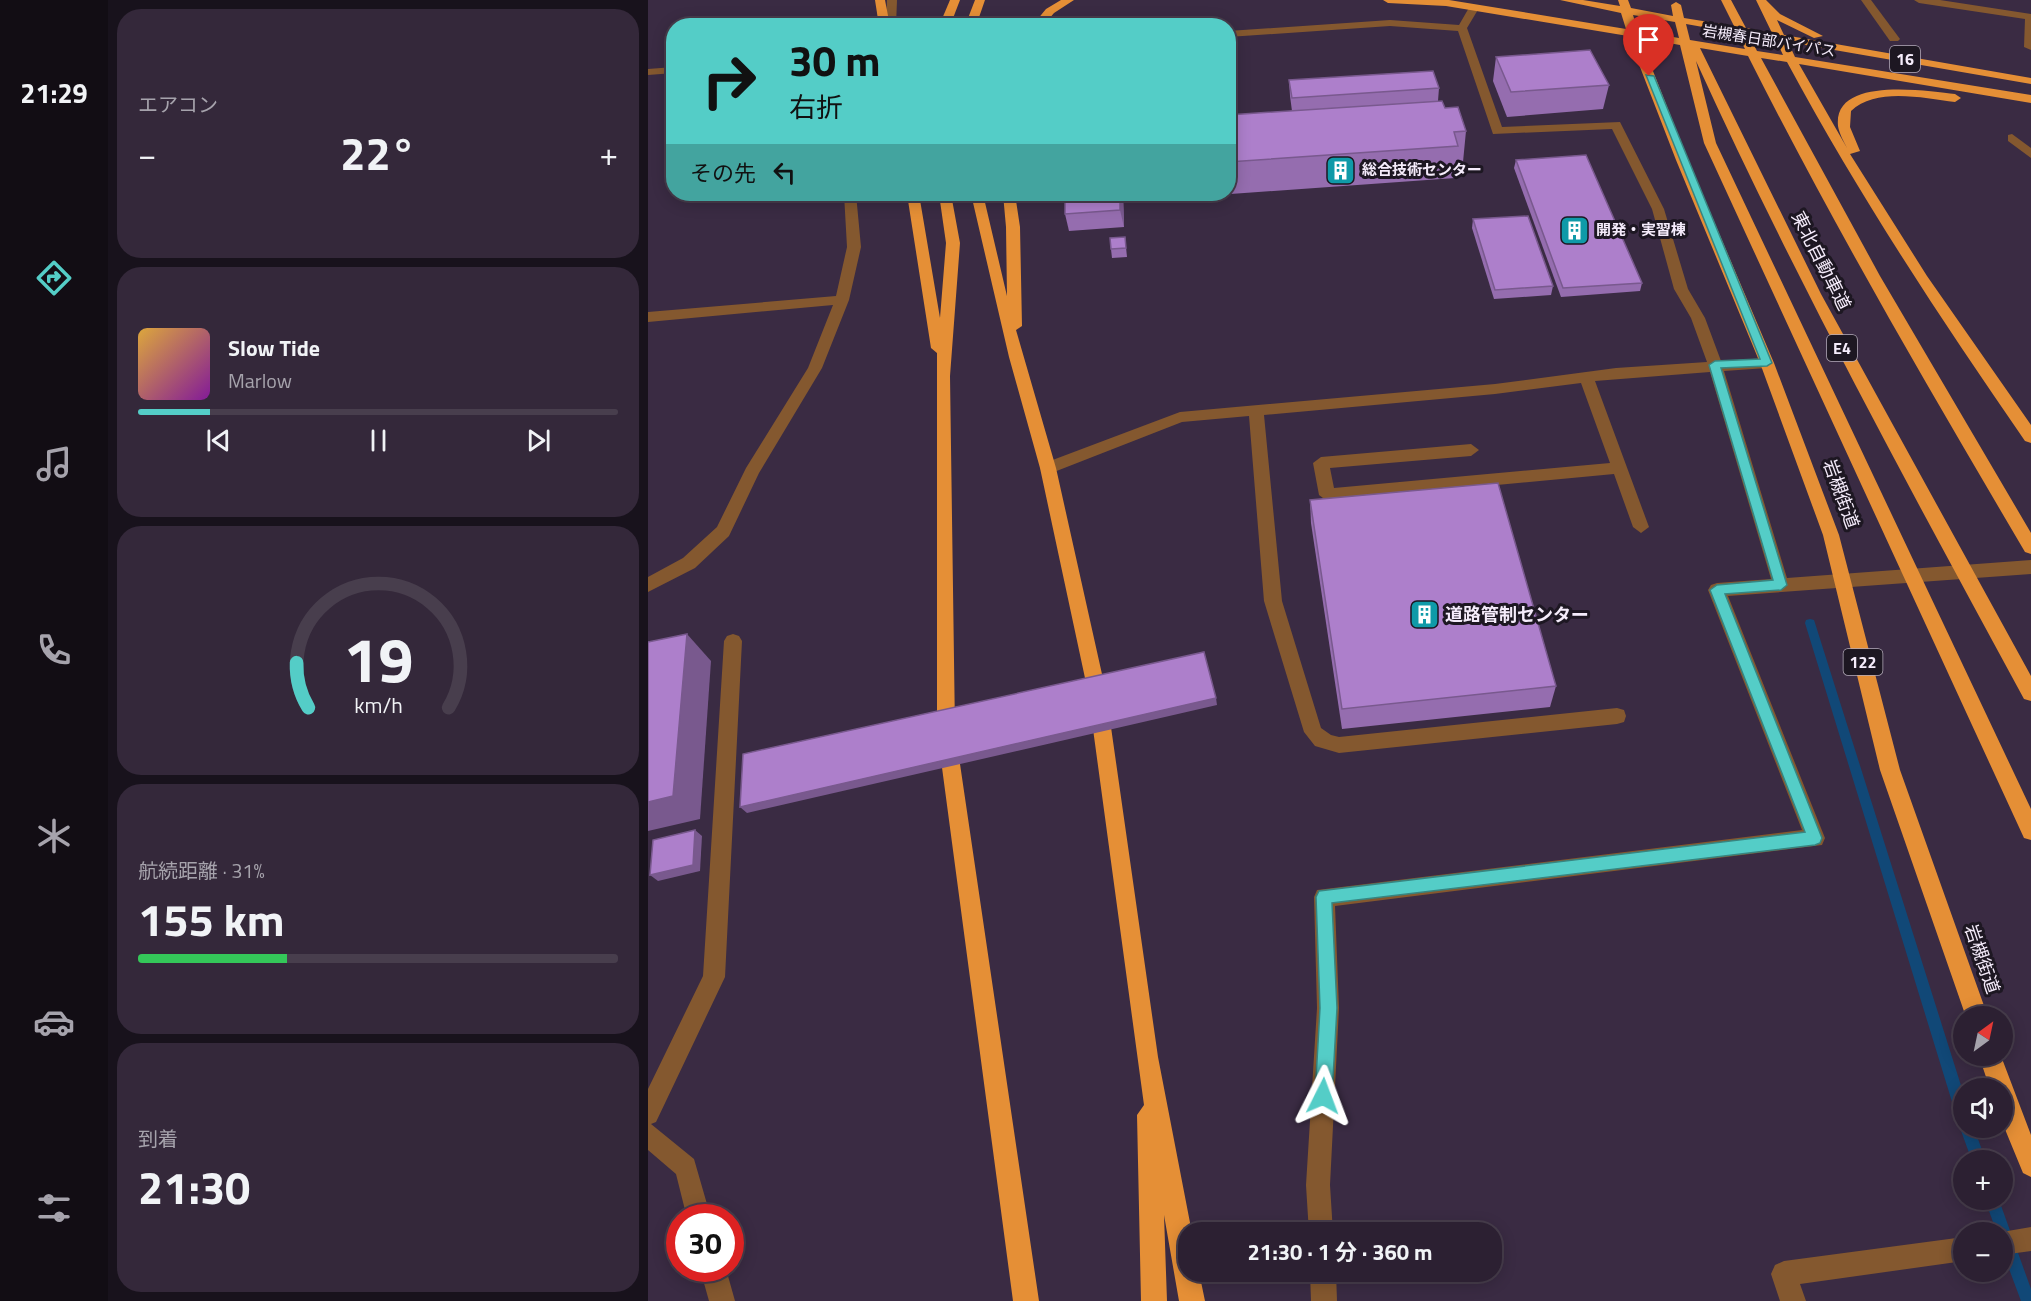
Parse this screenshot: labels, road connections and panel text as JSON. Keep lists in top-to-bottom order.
{
  "streets": {
    "highway": [
      "岩槻春日部バイパス",
      "16",
      "東北自動車道",
      "E4",
      "岩槻街道",
      "122"
    ]
  },
  "crossings": [
    ["岩槻春日部バイパス", "岩槻街道"]
  ],
  "places": {
    "building": ["総合技術センター", "開発・実習棟", "道路管制センター"]
  },
  "north": "top right",
  "page": {
    "tabs": "21:29",
    "tile": [
      "エアコン",
      ["航続距離 · 31%", "155 km"],
      ["到着", "21:30"]
    ],
    "turn": ["30 m", "右折"],
    "heat": ["−", "22°", "+"],
    "then": "その先",
    "song": ["Slow Tide", "Marlow"],
    "map_buttons": ["+", "−"],
    "limit": "30",
    "trip": "21:30 · 1 分 · 360 m",
    "gauge": ["19", "km/h"]
  }
}
